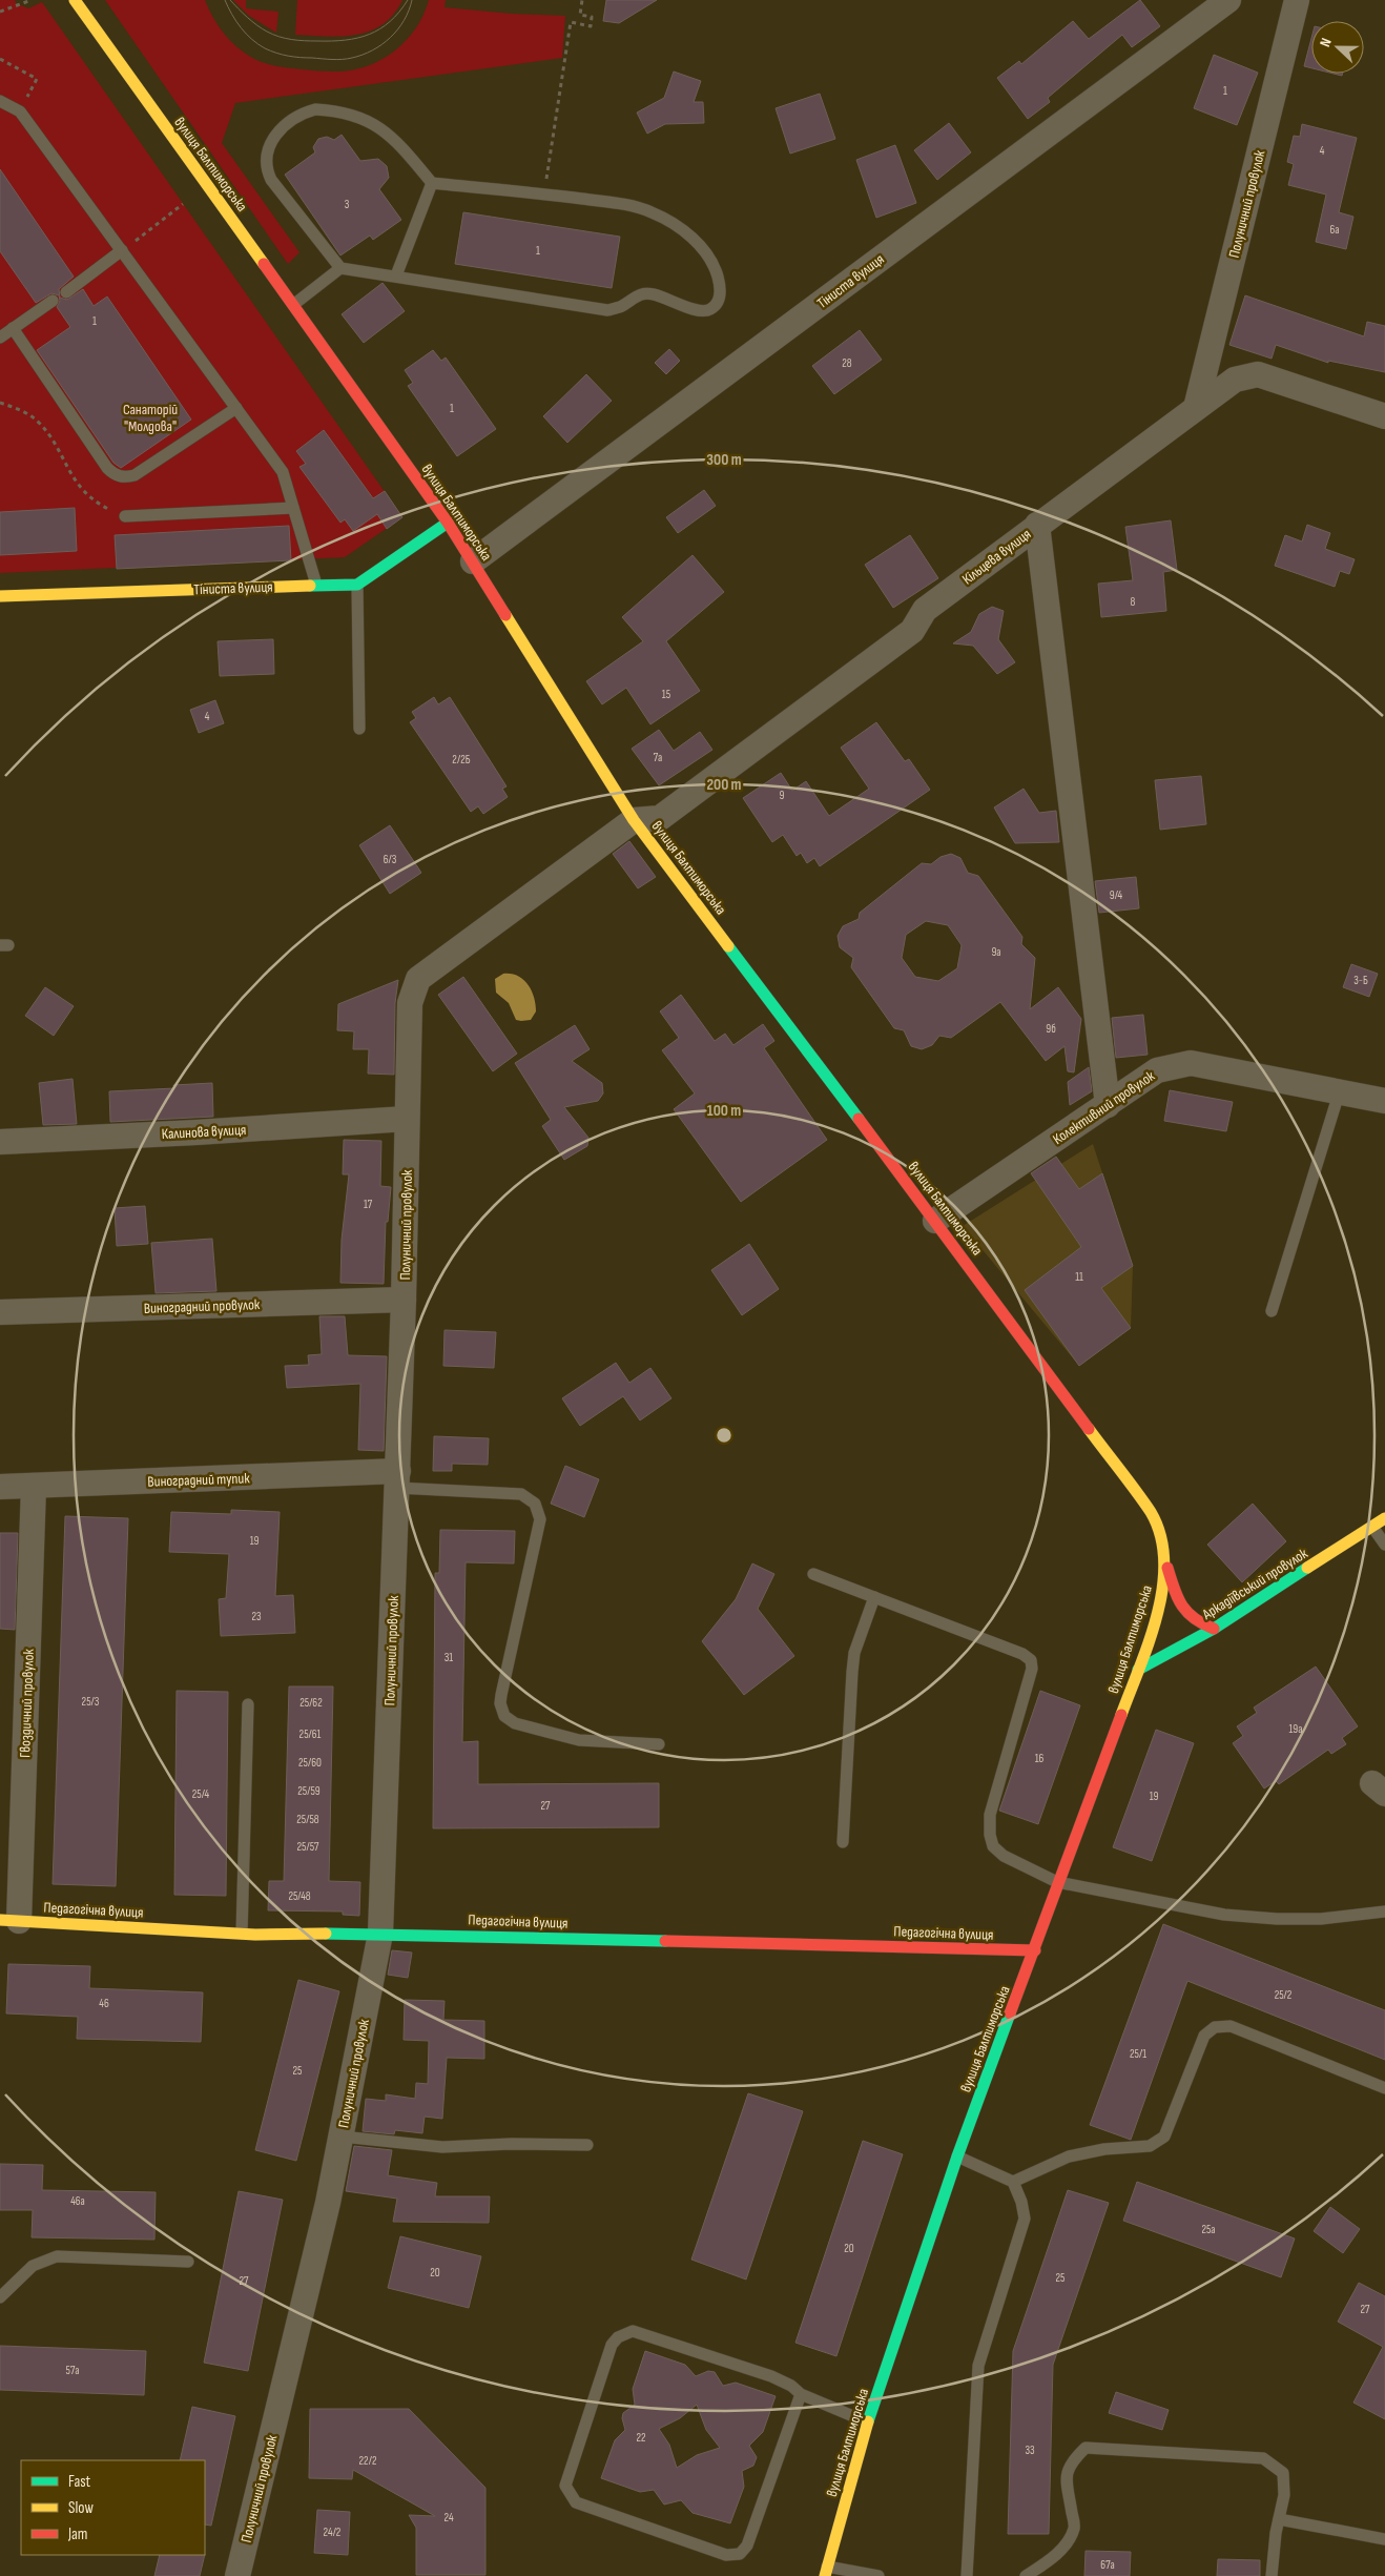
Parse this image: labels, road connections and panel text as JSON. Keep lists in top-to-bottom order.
{
  "streets": {
    "main road": [
      "вулиця Балтиморська",
      "Тіниста вулиця",
      "Аркадіївський провулок",
      "Педагогічна вулиця"
    ],
    "street": [
      "Полуничний провулок",
      "Кільцева вулиця",
      "Колективний провулок",
      "Калинова вулиця",
      "Виноградний провулок",
      "Виноградний тупик",
      "Гвоздичний провулок"
    ]
  },
  "crossings": [
    ["вулиця Балтиморська", "Полуничний провулок"],
    ["вулиця Балтиморська", "Тіниста вулиця"],
    ["вулиця Балтиморська", "Кільцева вулиця"],
    ["вулиця Балтиморська", "Колективний провулок"],
    ["вулиця Балтиморська", "Аркадіївський провулок"],
    ["вулиця Балтиморська", "Педагогічна вулиця"],
    ["Полуничний провулок", "Кільцева вулиця"],
    ["Полуничний провулок", "Калинова вулиця"],
    ["Полуничний провулок", "Виноградний провулок"],
    ["Полуничний провулок", "Виноградний тупик"],
    ["Полуничний провулок", "Педагогічна вулиця"],
    ["Виноградний тупик", "Гвоздичний провулок"],
    ["Гвоздичний провулок", "Педагогічна вулиця"]
  ],
  "parks": ["Санаторій \"Молдова\""],
  "house_numbers": [
    "1",
    "4",
    "3",
    "6а",
    "1",
    "1",
    "28",
    "1",
    "8",
    "15",
    "4",
    "7а",
    "2/2Б",
    "9",
    "6/3",
    "9/4",
    "9а",
    "3-Б",
    "9б",
    "17",
    "11",
    "19",
    "23",
    "31",
    "25/3",
    "25/62",
    "19а",
    "25/61",
    "16",
    "25/60",
    "25/59",
    "25/4",
    "19",
    "27",
    "25/58",
    "25/57",
    "25/48",
    "25/2",
    "46",
    "25/1",
    "25",
    "46а",
    "25а",
    "20",
    "20",
    "25",
    "27",
    "27",
    "57а",
    "22",
    "33",
    "22/2",
    "24",
    "24/2",
    "67а"
  ],
  "legend": ["Fast", "Slow", "Jam"],
  "north": "left",
  "rings": ["300 m", "200 m", "100 m"]
}
